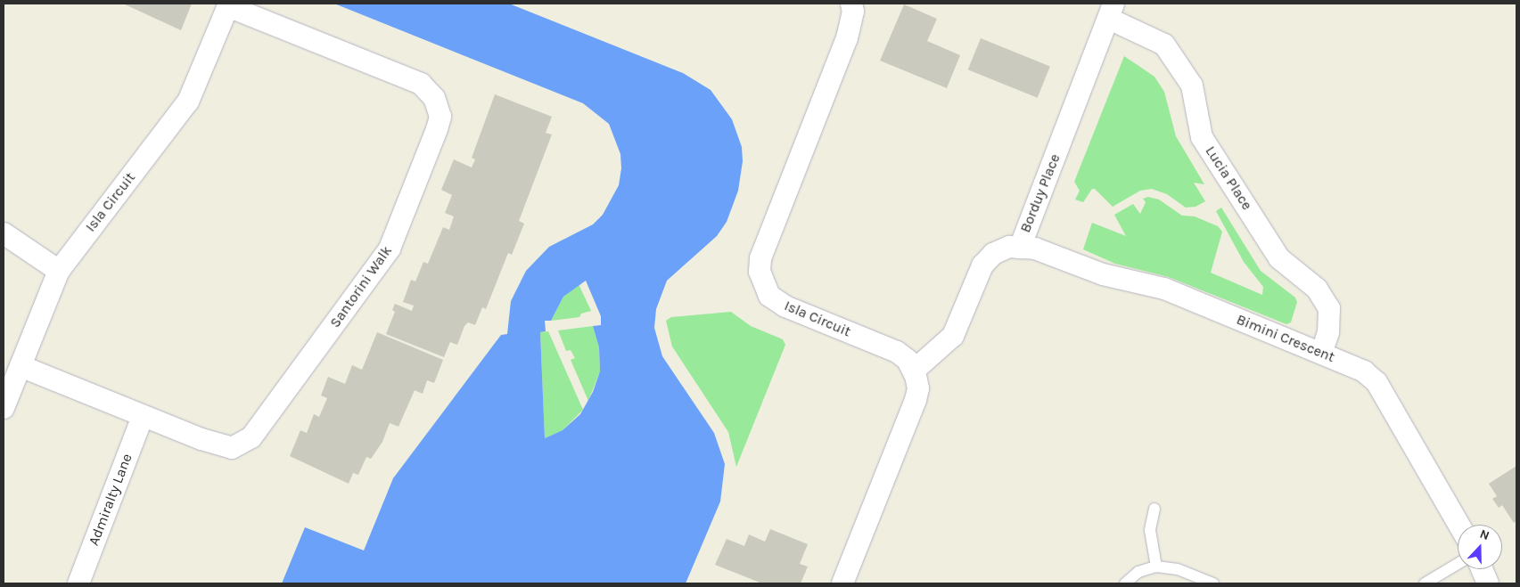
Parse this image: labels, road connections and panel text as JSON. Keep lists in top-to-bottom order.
{
  "streets": {
    "street": [
      "Lucia Place",
      "Borduy Place",
      "Isla Circuit",
      "Santorini Walk",
      "Bimini Crescent",
      "Admiralty Lane"
    ]
  },
  "crossings": [
    ["Lucia Place", "Borduy Place"],
    ["Lucia Place", "Bimini Crescent"],
    ["Borduy Place", "Isla Circuit"],
    ["Borduy Place", "Bimini Crescent"],
    ["Isla Circuit", "Santorini Walk"],
    ["Santorini Walk", "Admiralty Lane"]
  ],
  "north": "top"
}
